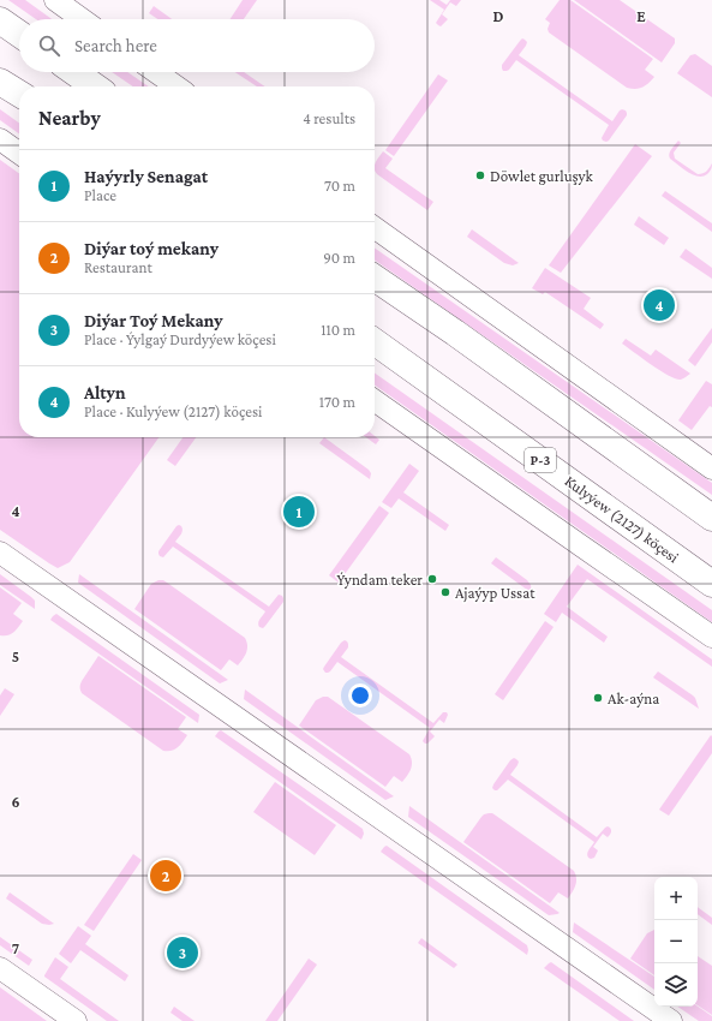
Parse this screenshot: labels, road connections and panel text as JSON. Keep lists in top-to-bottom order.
{
  "streets": {
    "highway": ["P-3", "Kulyýew (2127) köçesi"]
  },
  "places": [
    "Döwlet gurluşyk",
    "Ýyndam teker",
    "Ajaýyp Ussat",
    "Ak-aýna"
  ],
  "page": {
    "search": "Search here",
    "heading": ["Nearby", "4 results"],
    "list": [
      {
        "mark": "1",
        "name": "Haýyrly Senagat",
        "note": "Place",
        "value": "70 m"
      },
      {
        "mark": "2",
        "name": "Diýar toý mekany",
        "note": "Restaurant",
        "value": "90 m"
      },
      {
        "mark": "3",
        "name": "Diýar Toý Mekany",
        "note": "Place · Ýylgaý Durdyýew köçesi",
        "value": "110 m"
      },
      {
        "mark": "4",
        "name": "Altyn",
        "note": "Place · Kulyýew (2127) köçesi",
        "value": "170 m"
      }
    ],
    "pins": [
      "4",
      "1",
      "2",
      "3"
    ],
    "map_buttons": ["+", "−"]
  },
  "grid": {
    "columns": ["D", "E"],
    "rows": [
      "4",
      "5",
      "6",
      "7"
    ]
  }
}
